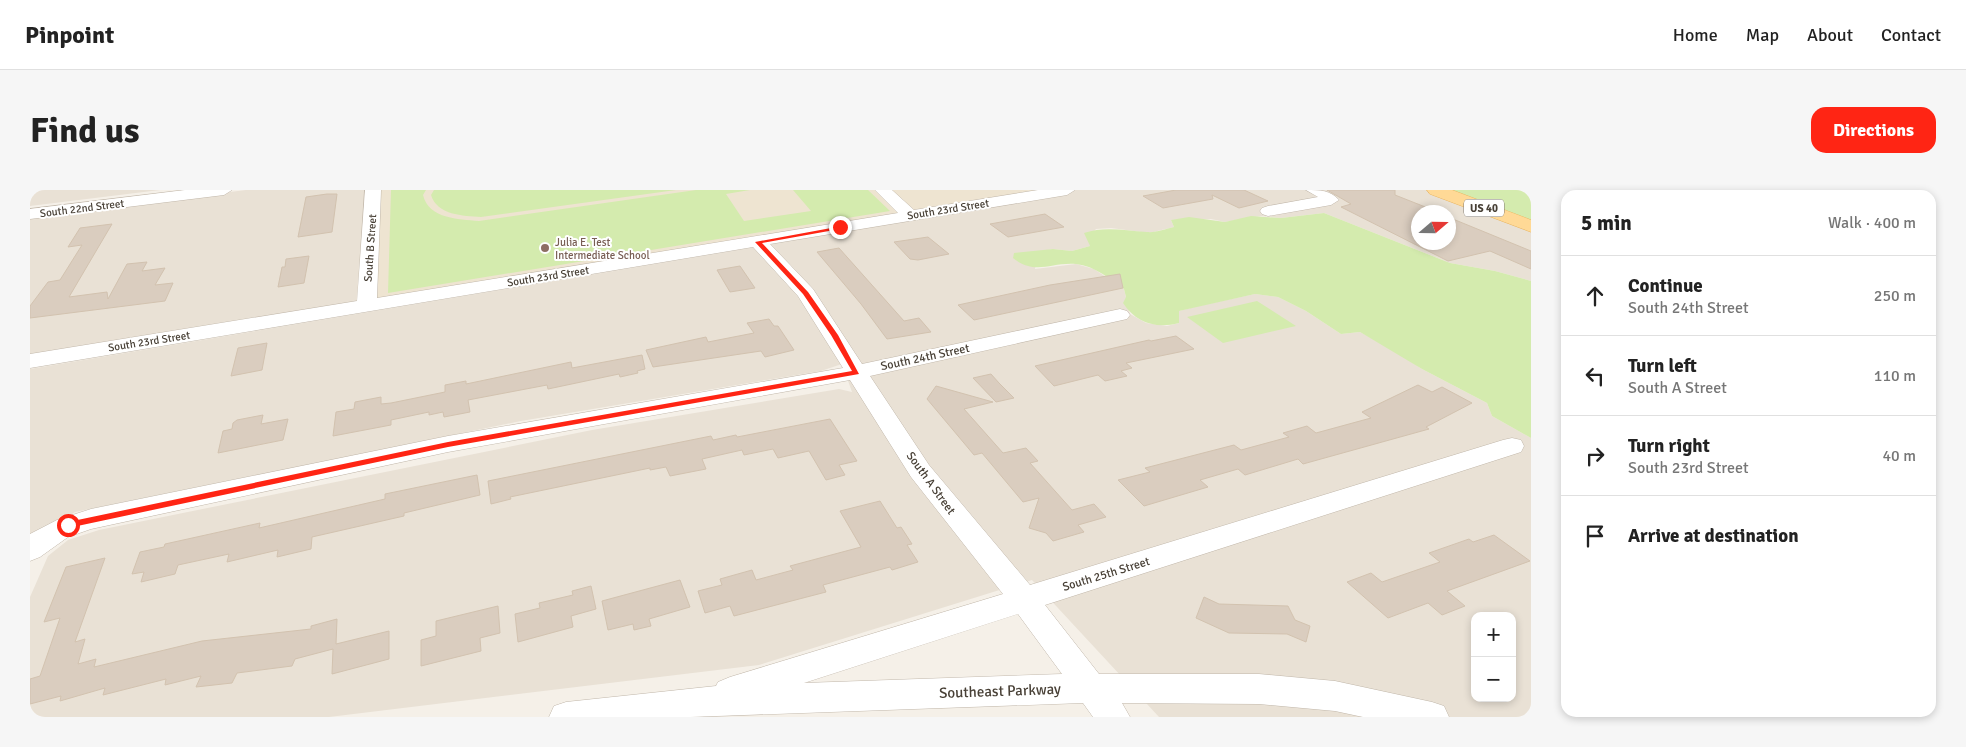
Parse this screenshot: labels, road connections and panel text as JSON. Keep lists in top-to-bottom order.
{
  "streets": {
    "main road": ["US 40"],
    "street": [
      "South 22nd Street",
      "South 23rd Street",
      "South B Street",
      "South 24th Street",
      "South A Street",
      "South 25th Street",
      "Southeast Parkway"
    ]
  },
  "crossings": [
    ["South 23rd Street", "South B Street"],
    ["South 23rd Street", "South A Street"],
    ["South 24th Street", "South A Street"],
    ["South A Street", "South 25th Street"],
    ["South A Street", "Southeast Parkway"],
    ["South 25th Street", "Southeast Parkway"]
  ],
  "places": ["Julia E. Test Intermediate School"],
  "north": "right",
  "page": {
    "header": "Pinpoint",
    "nav": [
      "Home",
      "Map",
      "About",
      "Contact"
    ],
    "buttons": "Directions",
    "title": "Find us",
    "heading": ["5 min", "Walk · 400 m"],
    "list": [
      ["Continue", "South 24th Street", "250 m"],
      ["Turn left", "South A Street", "110 m"],
      ["Turn right", "South 23rd Street", "40 m"],
      "Arrive at destination"
    ],
    "map_buttons": ["+", "−"]
  }
}
